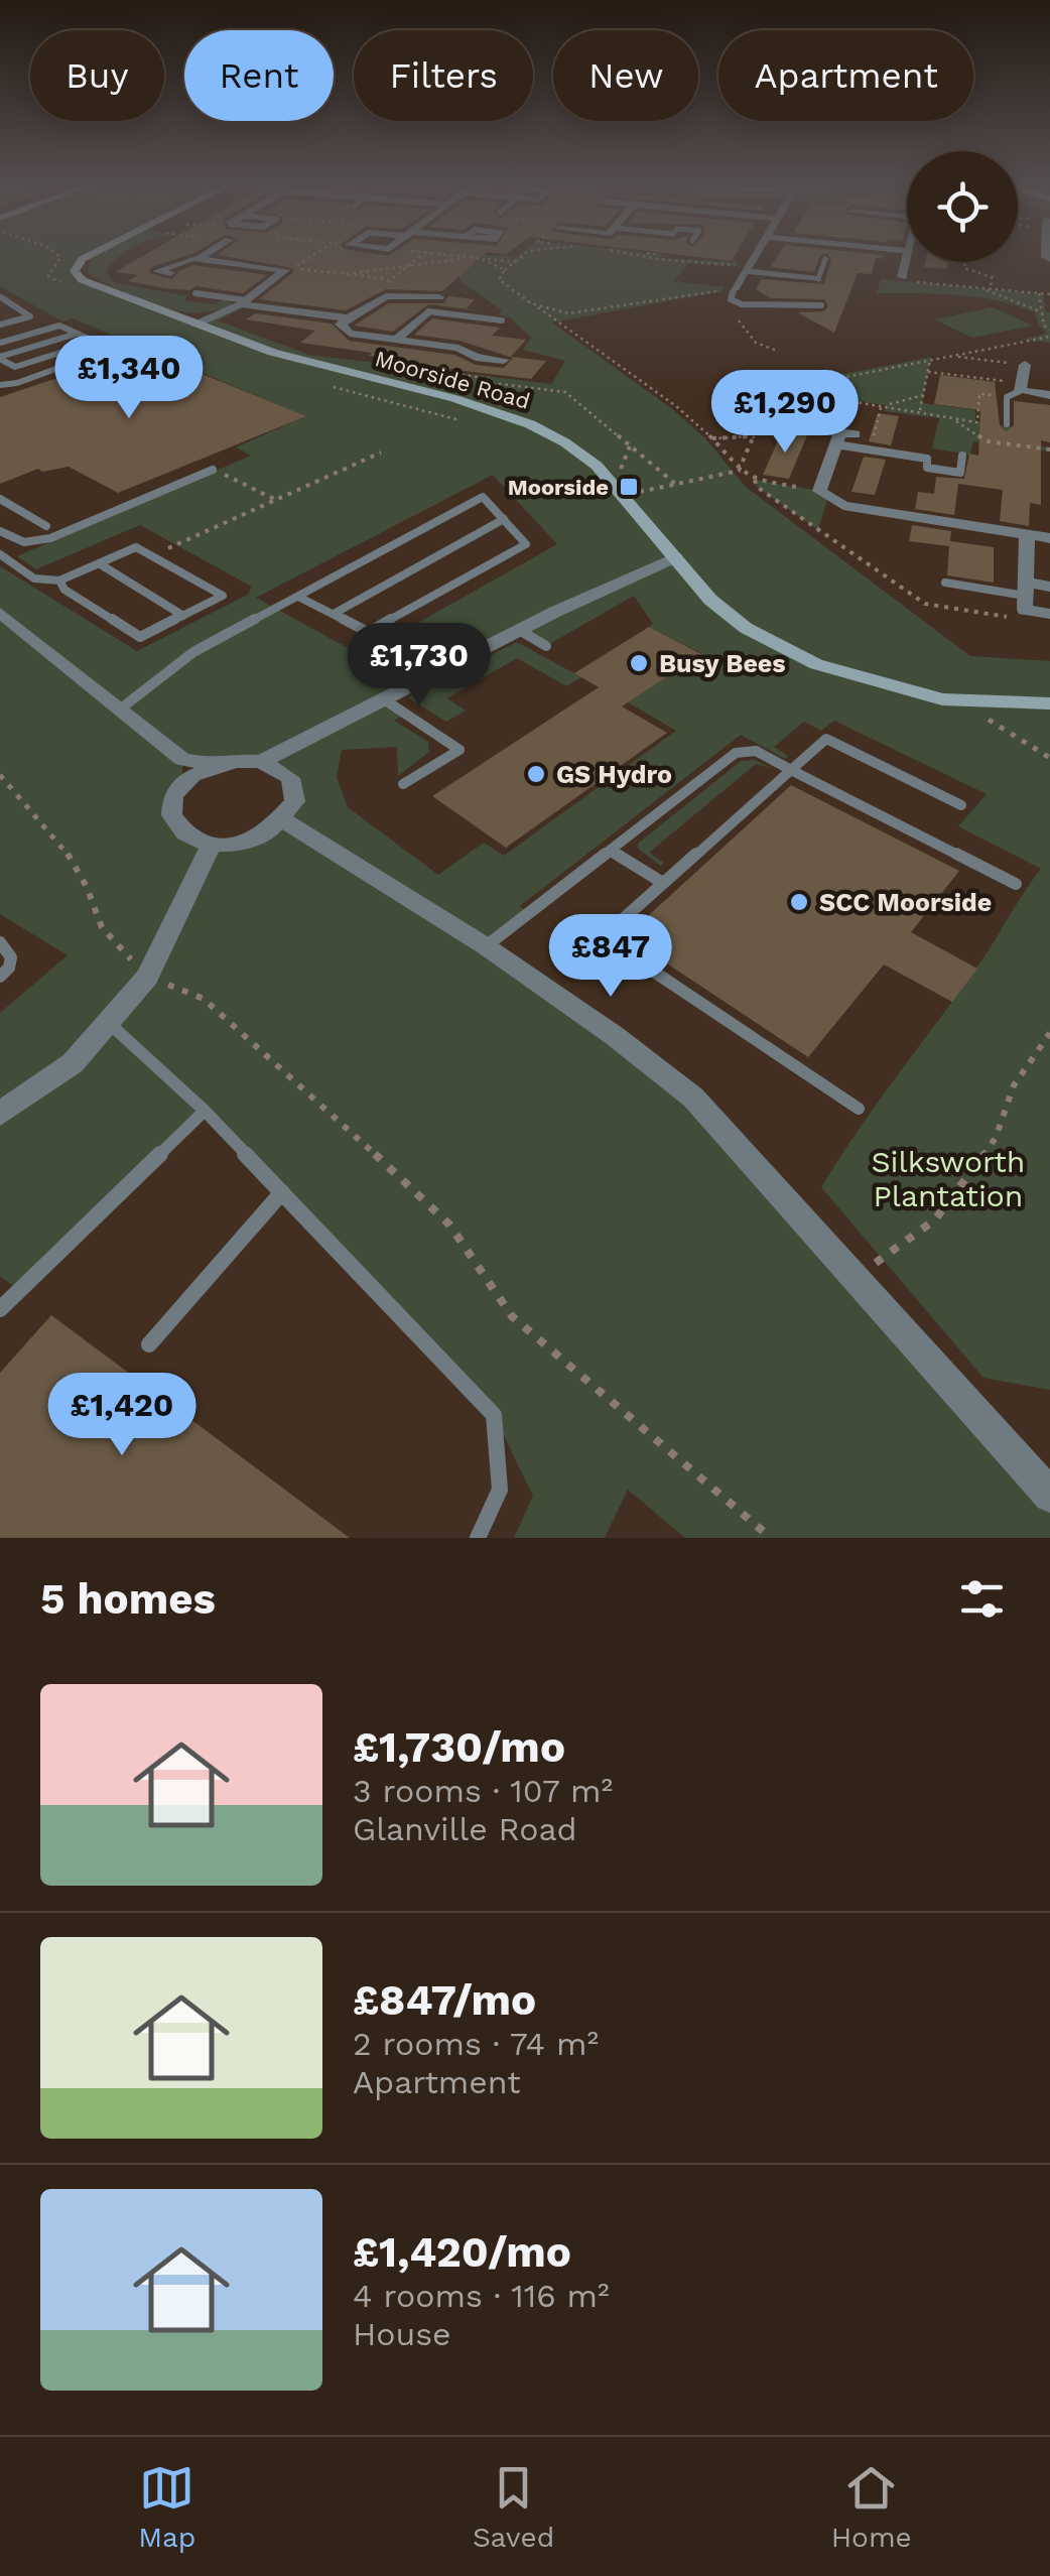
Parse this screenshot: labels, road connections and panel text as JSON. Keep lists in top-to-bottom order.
{
  "streets": {
    "street": ["Moorside Road"]
  },
  "parks": ["Silksworth Plantation"],
  "places": {
    "transit": ["Moorside"],
    "other": ["Busy Bees", "GS Hydro", "SCC Moorside"]
  },
  "page": {
    "chip": [
      "Buy",
      "Rent",
      "Filters",
      "New",
      "Apartment"
    ],
    "price": [
      "£1,340",
      "£1,290",
      "£1,730",
      "£847",
      "£1,420"
    ],
    "heading": "5 homes",
    "list": [
      {
        "name": "£1,730/mo",
        "note": "3 rooms · 107 m² · Glanville Road"
      },
      {
        "name": "£847/mo",
        "note": "2 rooms · 74 m² · Apartment"
      },
      {
        "name": "£1,420/mo",
        "note": "4 rooms · 116 m² · House"
      }
    ],
    "tabs": ["Map", "Saved", "Home"]
  }
}
